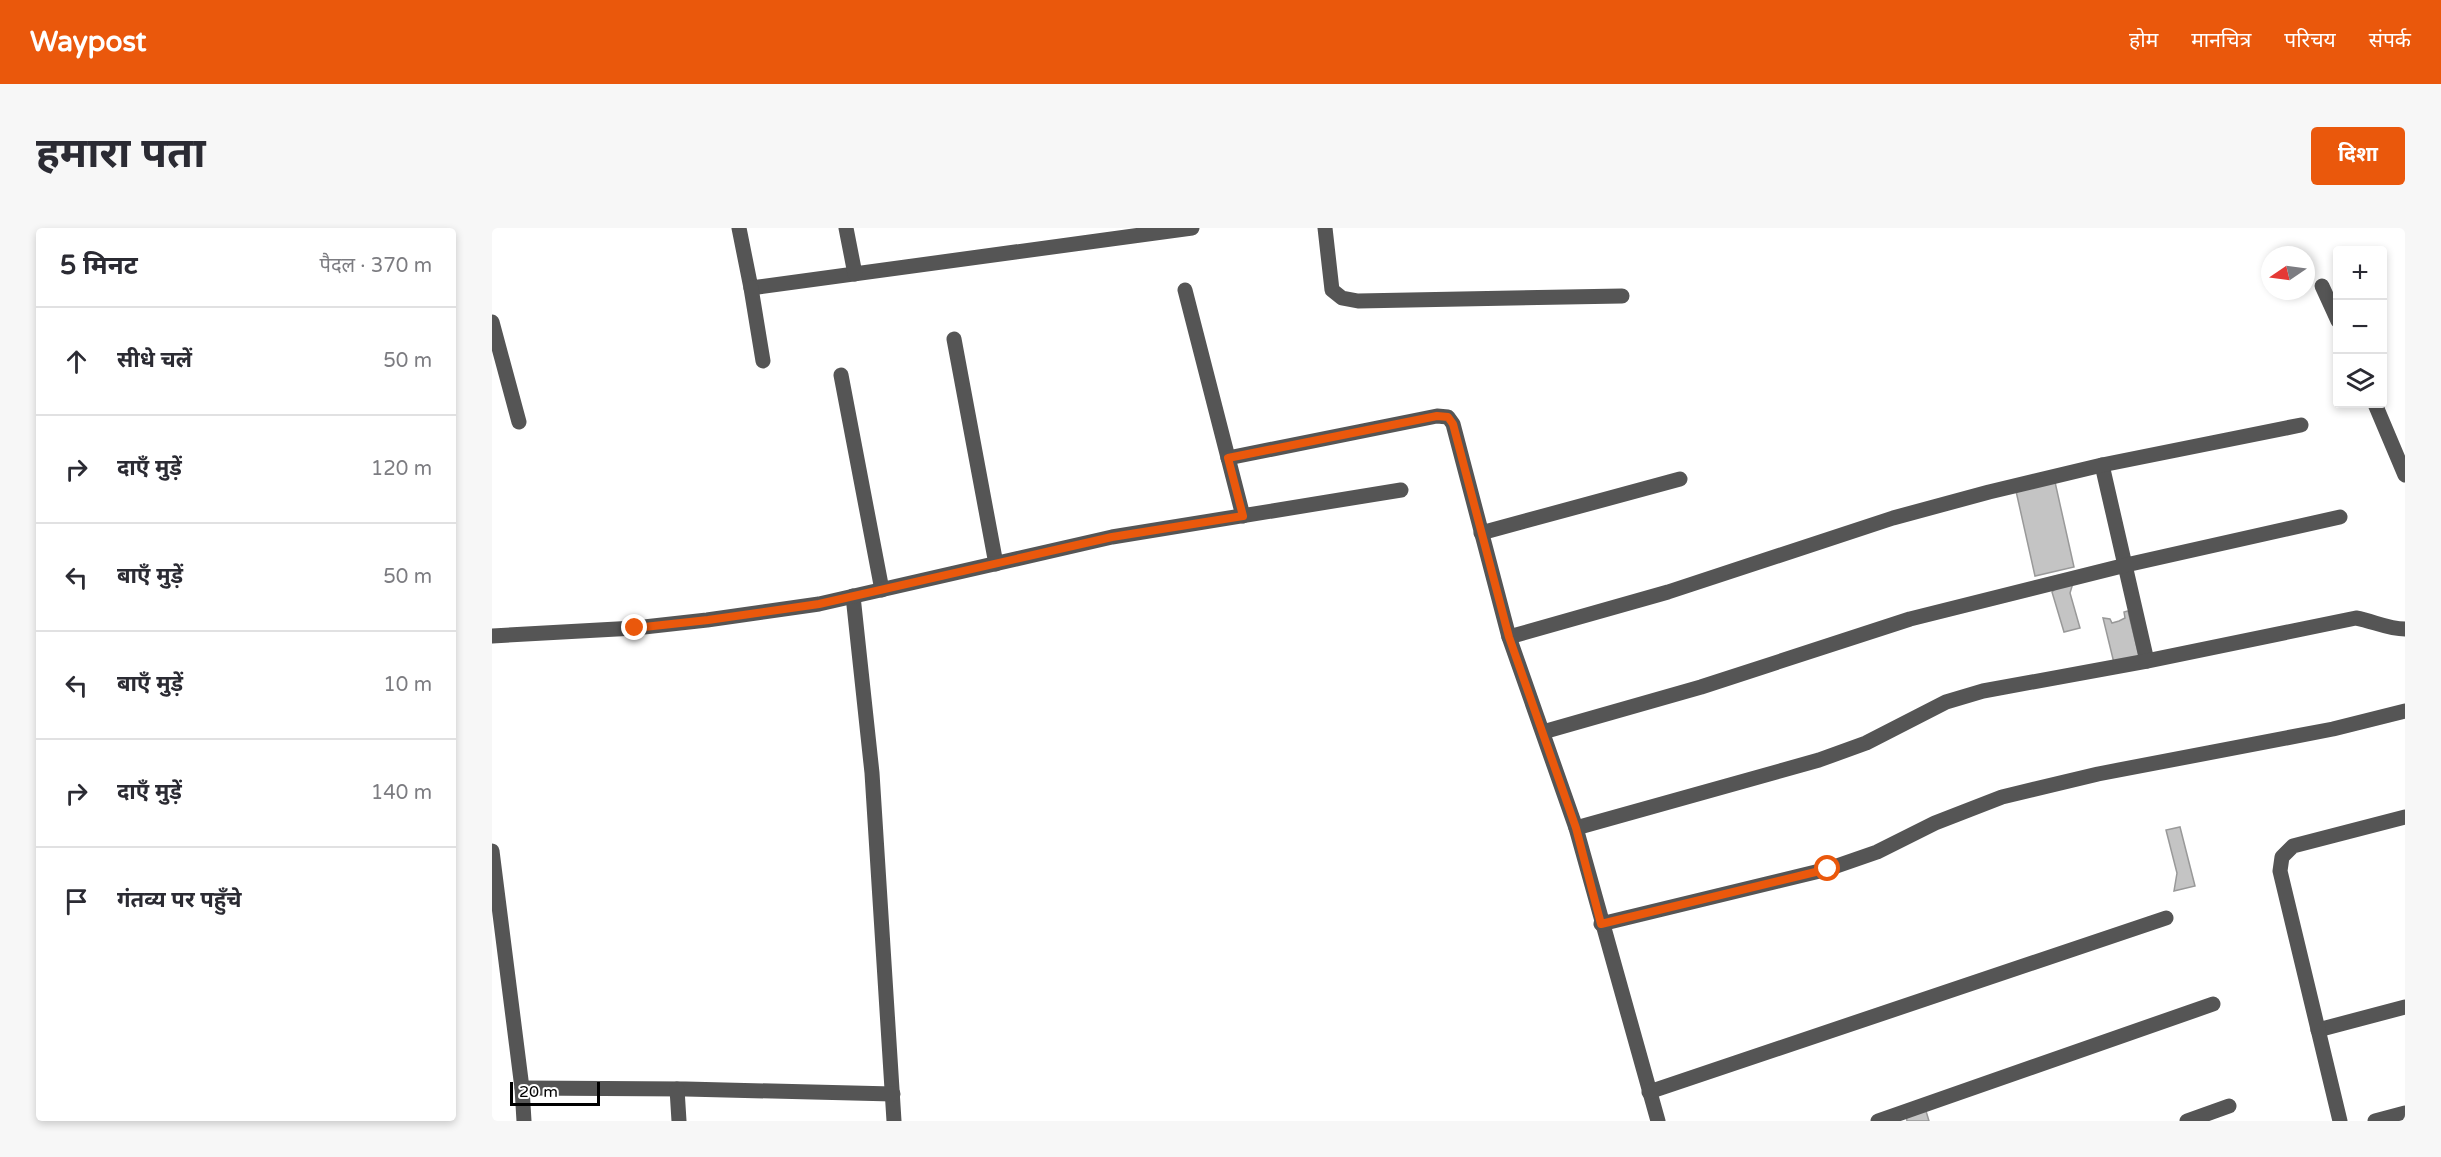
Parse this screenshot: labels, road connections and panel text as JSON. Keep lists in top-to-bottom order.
{
  "scale_bar": "20 m",
  "north": "left",
  "page": {
    "header": "Waypost",
    "nav": [
      "होम",
      "मानचित्र",
      "परिचय",
      "संपर्क"
    ],
    "buttons": "दिशा",
    "title": "हमारा पता",
    "heading": ["5 मिनट", "पैदल · 370 m"],
    "map_buttons": ["+", "−"],
    "list": [
      ["सीधे चलें", "50 m"],
      ["दाएँ मुड़ें", "120 m"],
      ["बाएँ मुड़ें", "50 m"],
      ["बाएँ मुड़ें", "10 m"],
      ["दाएँ मुड़ें", "140 m"],
      "गंतव्य पर पहुँचे"
    ],
    "scale": "20 m"
  }
}
